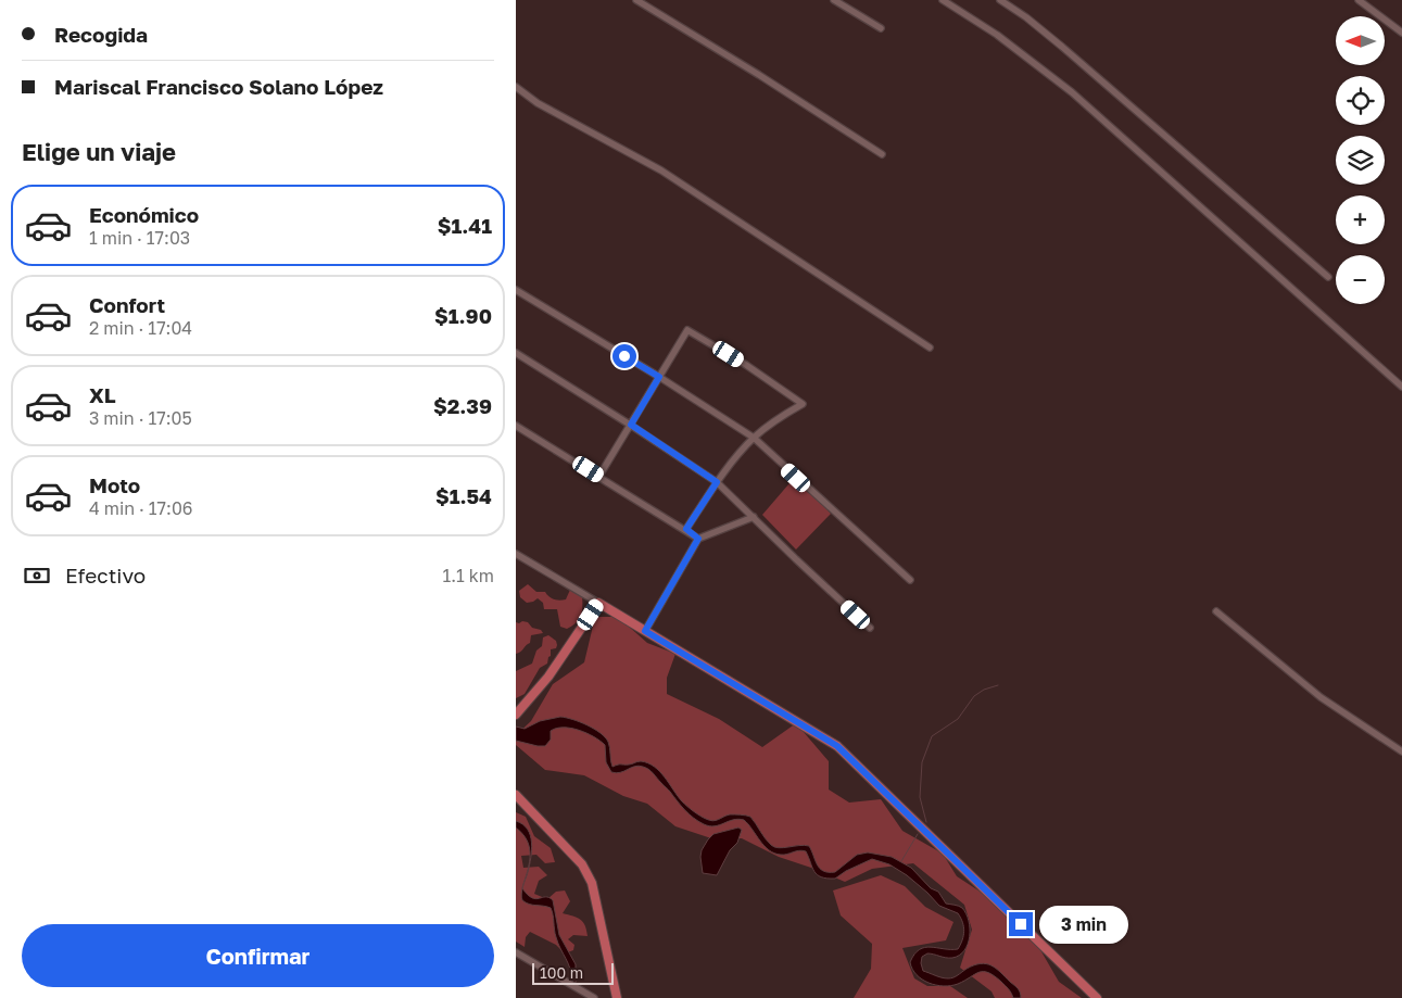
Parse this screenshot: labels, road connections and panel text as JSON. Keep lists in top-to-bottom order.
{
  "scale_bar": "100 m",
  "north": "left",
  "page": {
    "banner": ["Recogida", "Mariscal Francisco Solano López"],
    "map_buttons": ["+", "−"],
    "heading": "Elige un viaje",
    "list": [
      {
        "name": "Económico",
        "note": "1 min · 17:03",
        "value": "$1.41"
      },
      {
        "name": "Confort",
        "note": "2 min · 17:04",
        "value": "$1.90"
      },
      {
        "name": "XL",
        "note": "3 min · 17:05",
        "value": "$2.39"
      },
      {
        "name": "Moto",
        "note": "4 min · 17:06",
        "value": "$1.54"
      }
    ],
    "pay": ["Efectivo", "1.1 km"],
    "bubble": "3 min",
    "buttons": "Confirmar",
    "scale": "100 m"
  }
}
